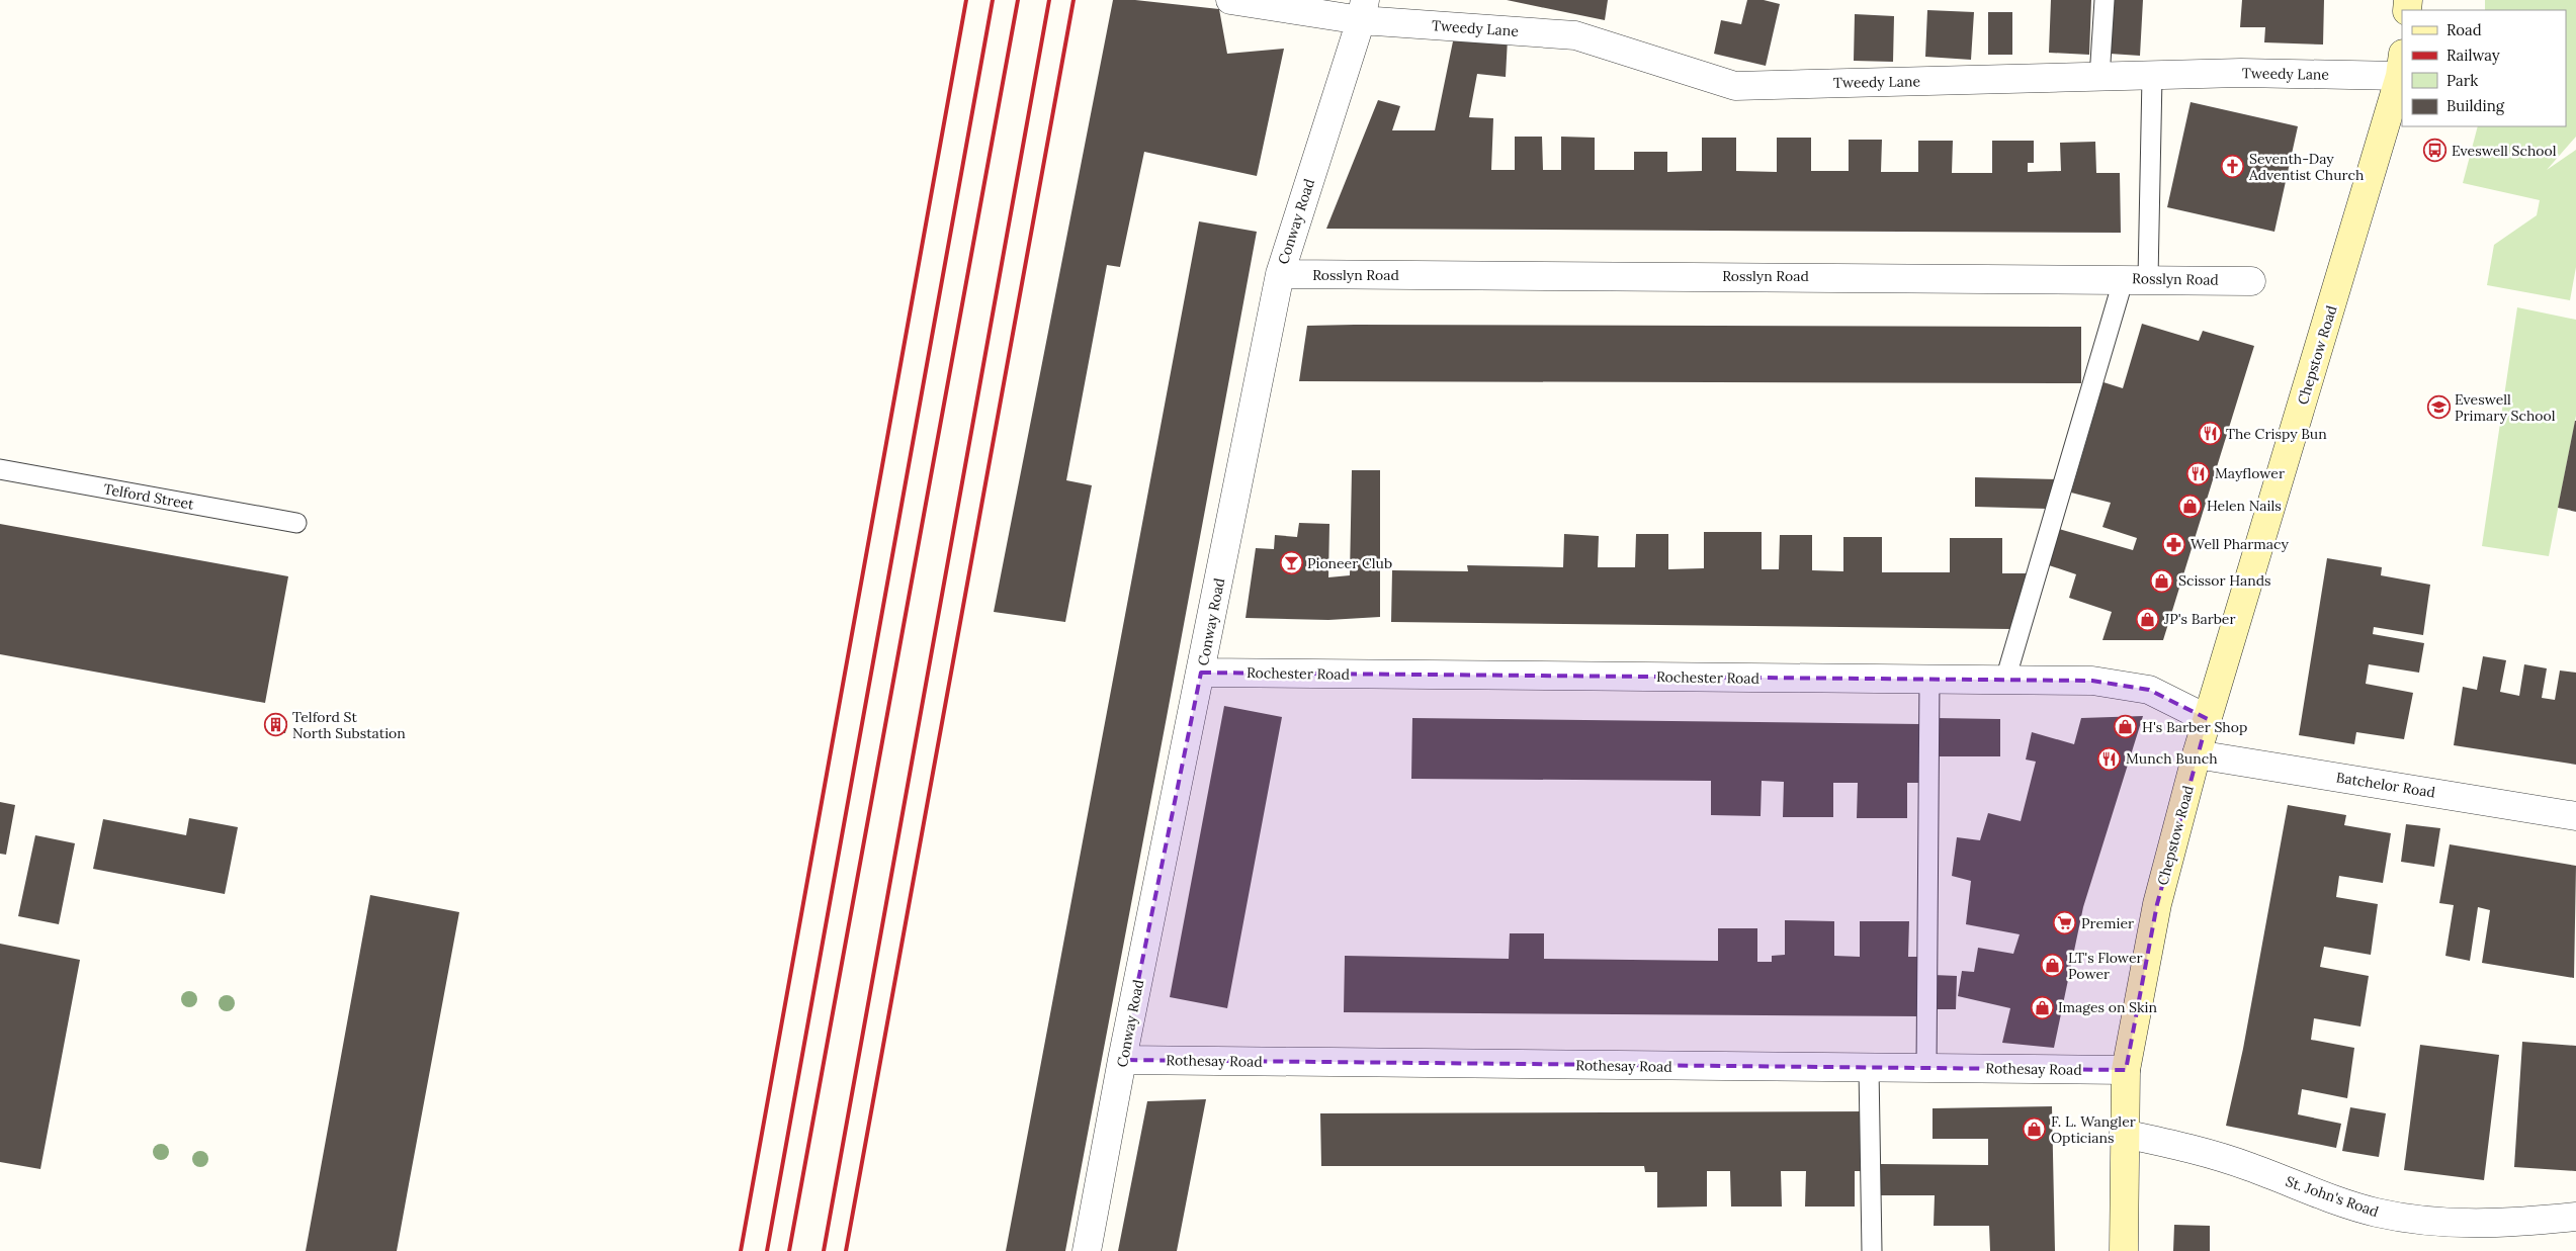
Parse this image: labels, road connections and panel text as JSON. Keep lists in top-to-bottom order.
{
  "streets": {
    "main road": ["Chepstow Road"],
    "street": [
      "Tweedy Lane",
      "Conway Road",
      "Rosslyn Road",
      "Rochester Road",
      "Batchelor Road",
      "Rothesay Road",
      "St. John's Road"
    ],
    "lane": ["Telford Street"]
  },
  "crossings": [
    ["Tweedy Lane", "Conway Road"],
    ["Tweedy Lane", "Chepstow Road"],
    ["Conway Road", "Rosslyn Road"],
    ["Conway Road", "Rochester Road"],
    ["Conway Road", "Rothesay Road"],
    ["Chepstow Road", "Rochester Road"],
    ["Chepstow Road", "Batchelor Road"],
    ["Chepstow Road", "Rothesay Road"],
    ["Chepstow Road", "St. John's Road"]
  ],
  "places": {
    "bus stop": ["Eveswell School"],
    "church": ["Seventh-Day Adventist Church"],
    "school or university": ["Eveswell Primary School"],
    "restaurant": ["The Crispy Bun", "Mayflower", "Munch Bunch"],
    "shop": [
      "Helen Nails",
      "Scissor Hands",
      "JP's Barber",
      "H's Barber Shop",
      "LT's Flower Power",
      "Images on Skin",
      "F. L. Wangler Opticians"
    ],
    "pharmacy": ["Well Pharmacy"],
    "bar": ["Pioneer Club"],
    "building": ["Telford St North Substation"],
    "supermarket": ["Premier"]
  },
  "legend": [
    "Road",
    "Railway",
    "Park",
    "Building"
  ]
}
